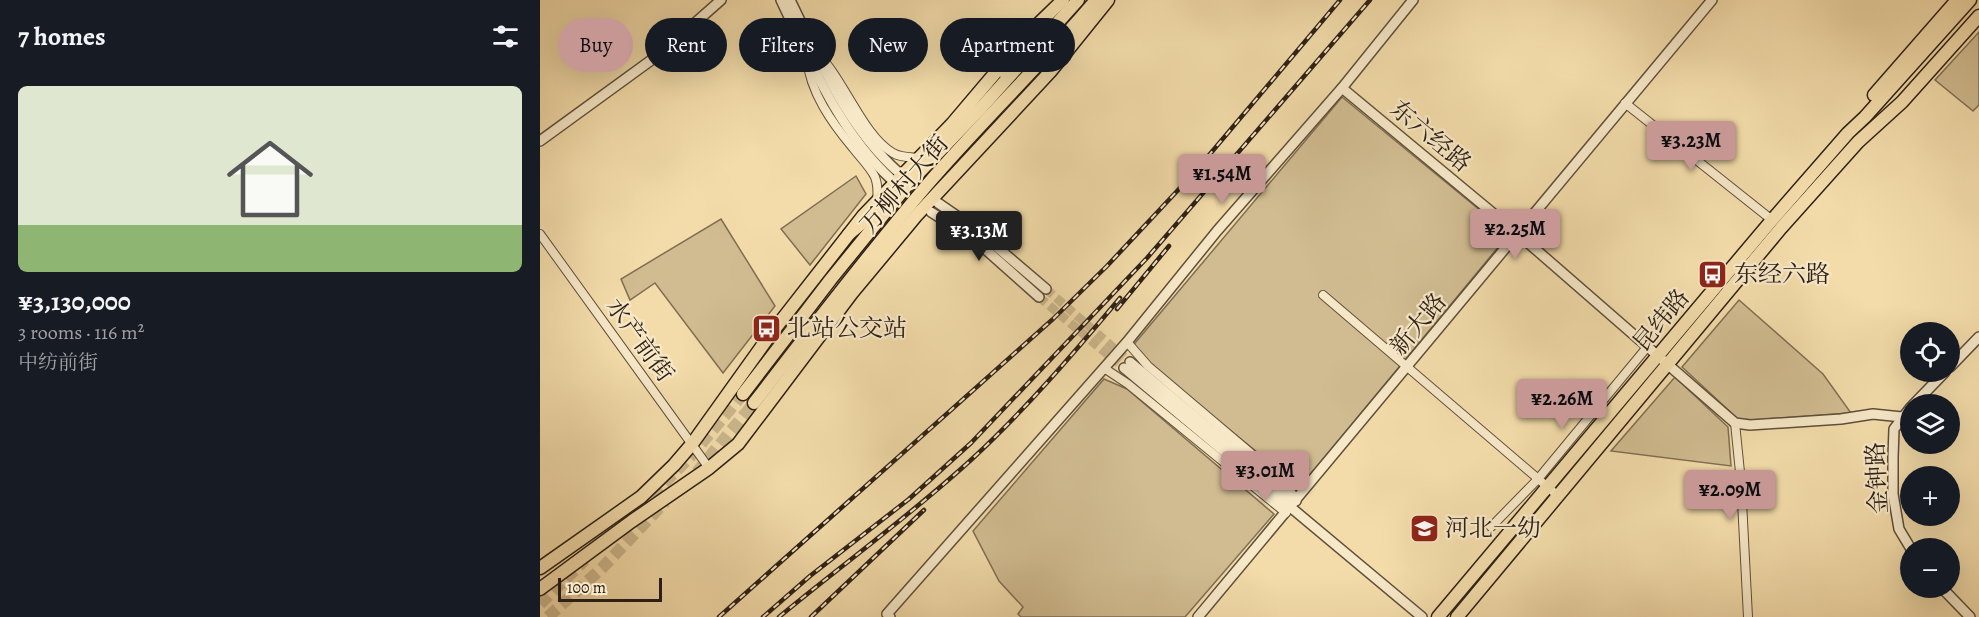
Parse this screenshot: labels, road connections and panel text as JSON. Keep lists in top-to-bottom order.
{
  "streets": {
    "main road": ["万柳村大街", "昆纬路"],
    "street": [
      "东六经路",
      "新大路",
      "水产前街",
      "金钟路"
    ]
  },
  "crossings": [
    ["东六经路", "昆纬路"],
    ["东六经路", "新大路"]
  ],
  "places": {
    "bus stop": ["东经六路", "北站公交站"],
    "school or university": ["河北一幼"]
  },
  "scale_bar": "100 m",
  "page": {
    "heading": "7 homes",
    "chip": [
      "Buy",
      "Rent",
      "Filters",
      "New",
      "Apartment"
    ],
    "list": [
      {
        "name": "¥3,130,000",
        "note": "3 rooms · 116 m² · 中纺前街"
      }
    ],
    "price": [
      "¥3.23M",
      "¥1.54M",
      "¥2.25M",
      "¥3.13M",
      "¥2.26M",
      "¥3.01M",
      "¥2.09M"
    ],
    "map_buttons": ["+", "−"],
    "scale": "100 m"
  }
}
